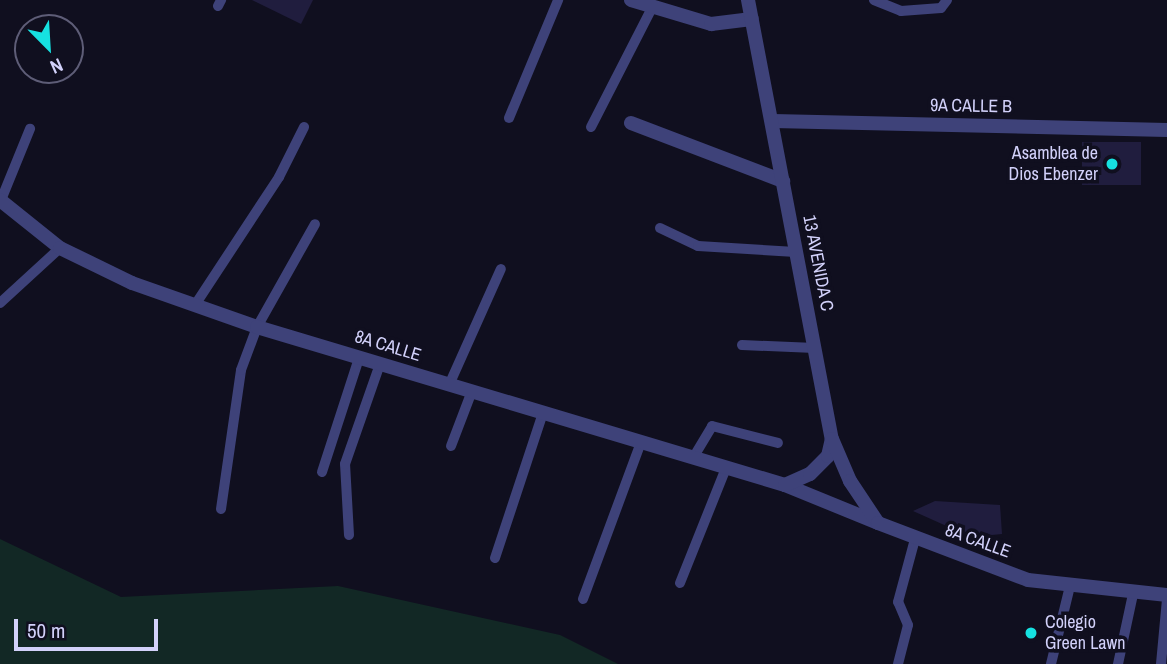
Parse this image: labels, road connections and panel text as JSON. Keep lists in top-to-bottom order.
{
  "streets": {
    "street": ["9A CALLE B", "13 AVENIDA C", "8A CALLE"]
  },
  "crossings": [
    ["9A CALLE B", "13 AVENIDA C"],
    ["13 AVENIDA C", "8A CALLE"]
  ],
  "places": ["Asamblea de Dios Ebenzer", "Colegio Green Lawn"],
  "scale_bar": "50 m",
  "north": "bottom right"
}
